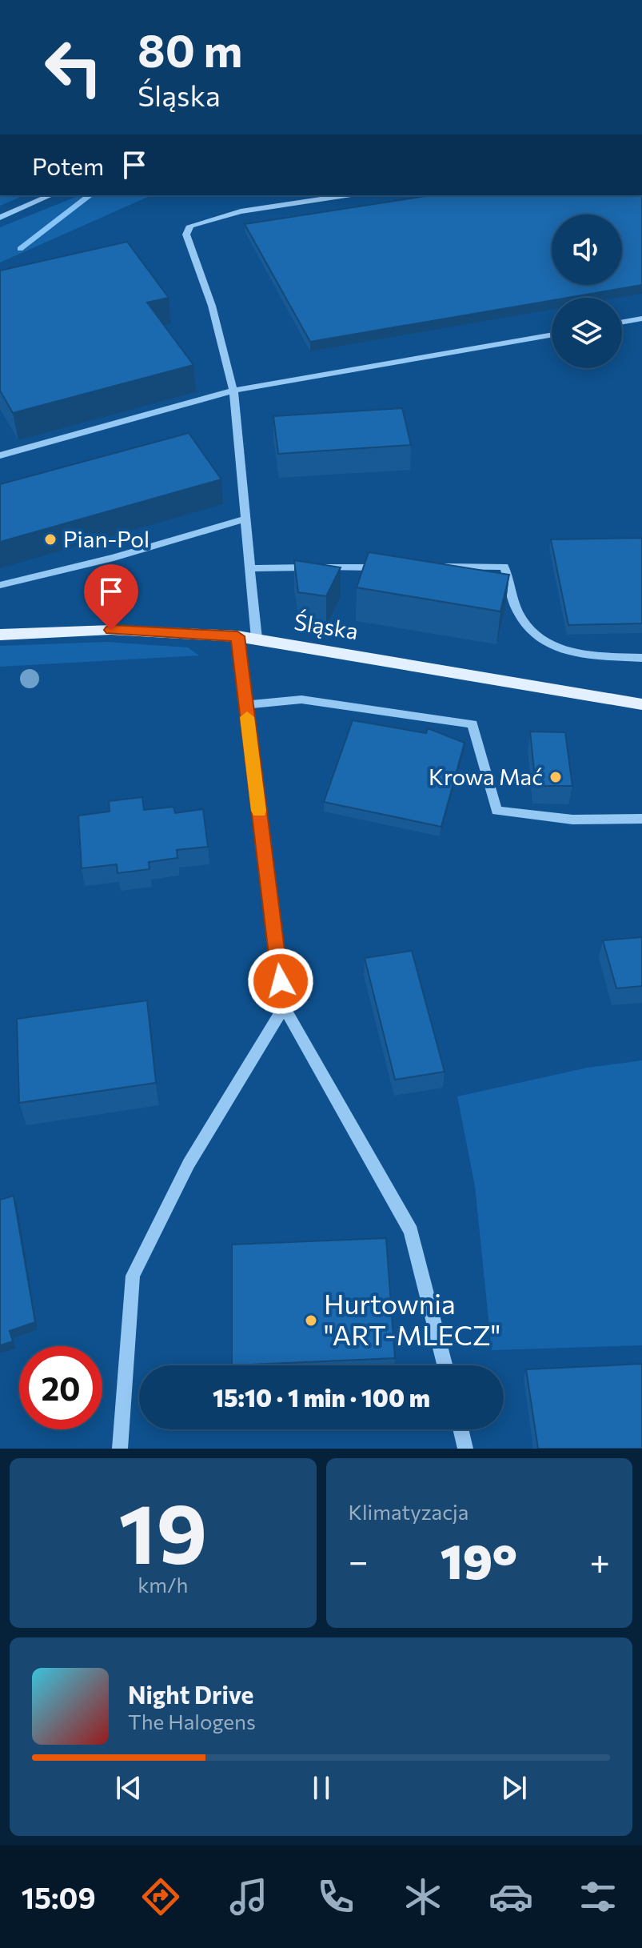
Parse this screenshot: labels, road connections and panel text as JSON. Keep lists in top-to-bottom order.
{
  "streets": {
    "main road": ["Śląska"]
  },
  "places": ["Pian-Pol", "Krowa Mać", "Hurtownia \"ART-MLECZ\""],
  "page": {
    "turn": ["80 m", "Śląska"],
    "then": "Potem",
    "limit": "20",
    "trip": "15:10 · 1 min · 100 m",
    "tile": [
      ["19", "km/h"],
      "Klimatyzacja"
    ],
    "heat": ["−", "19°", "+"],
    "song": ["Night Drive", "The Halogens"],
    "tabs": "15:09"
  }
}
